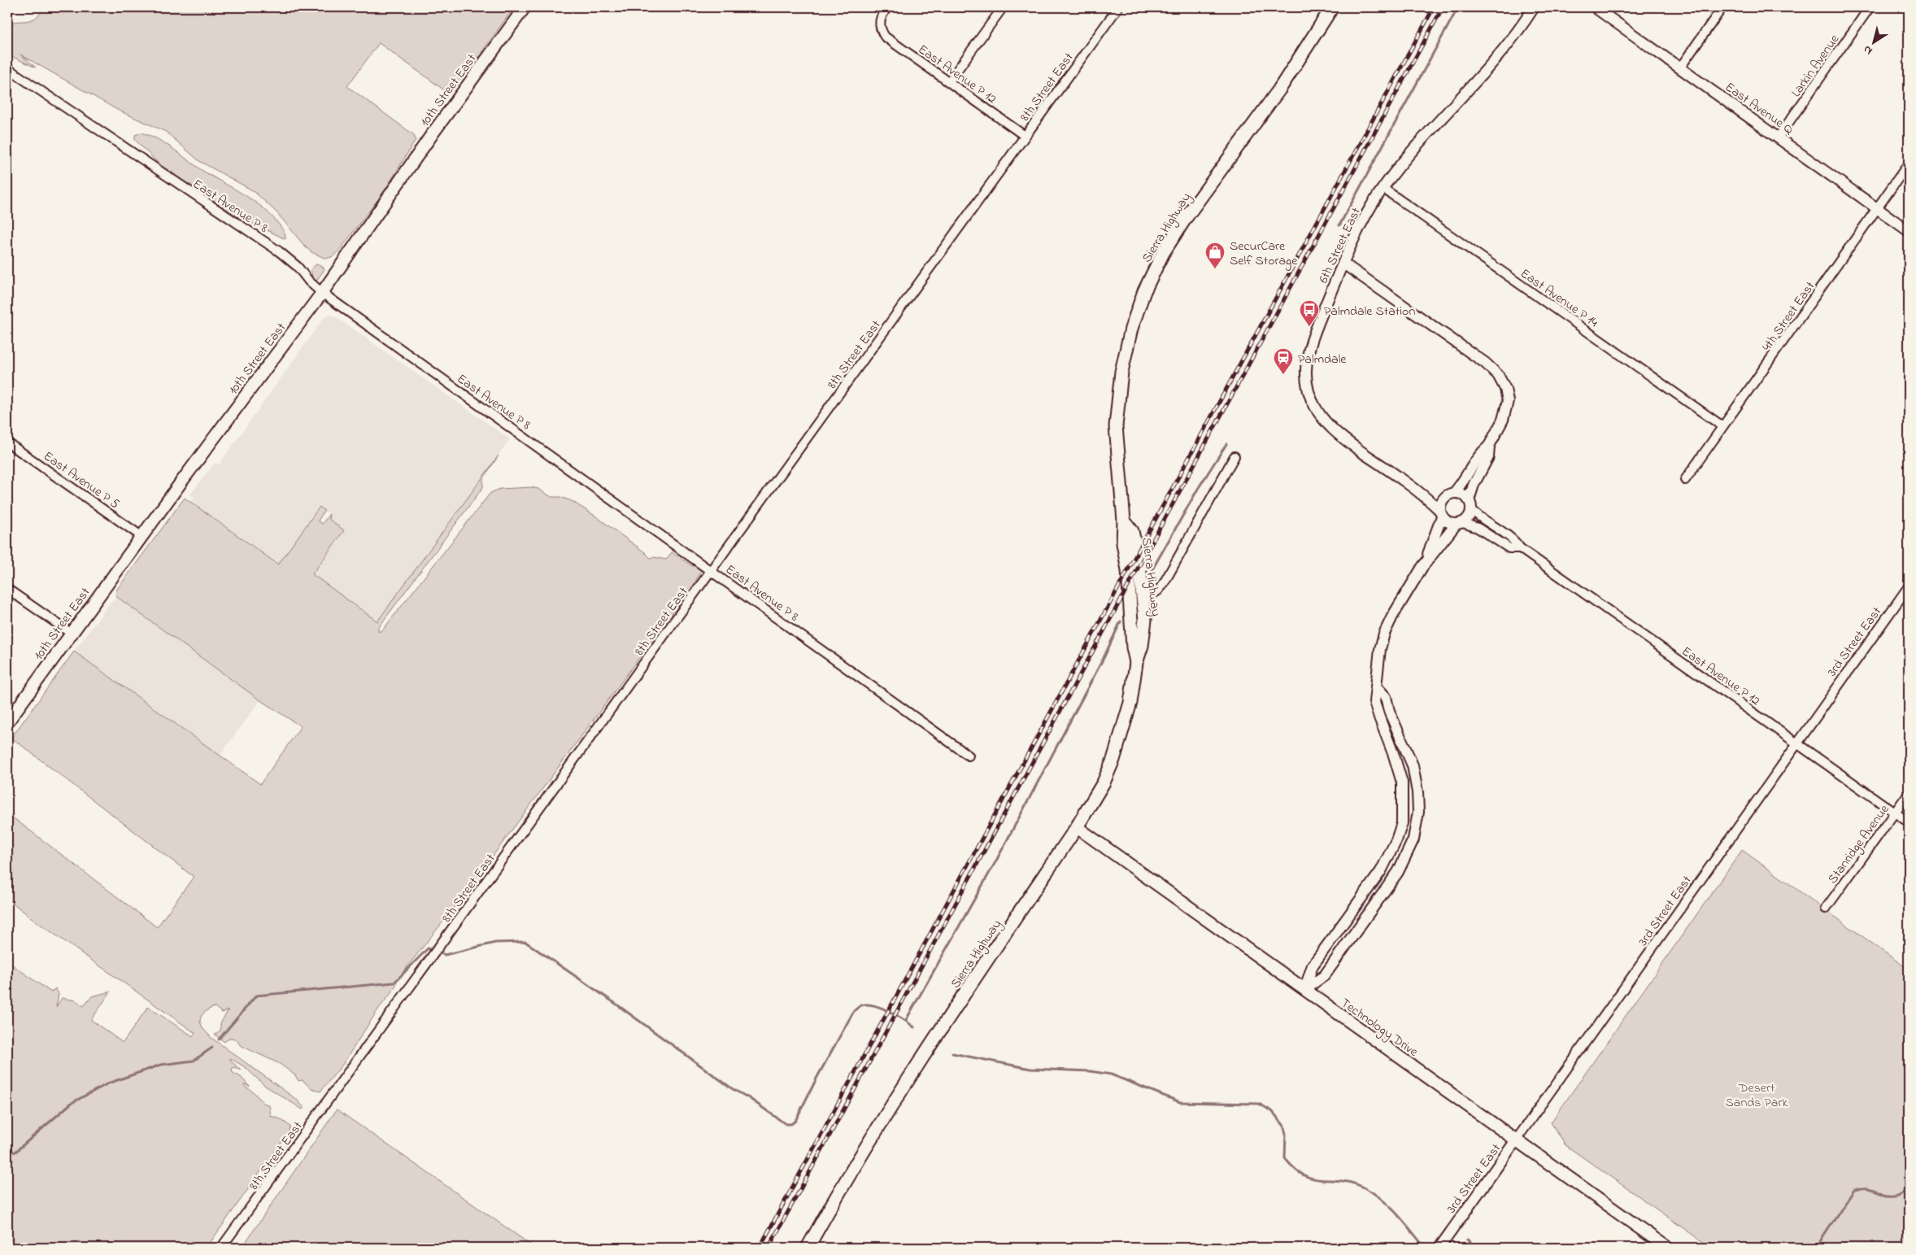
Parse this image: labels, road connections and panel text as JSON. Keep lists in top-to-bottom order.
{
  "streets": {
    "main road": ["10th Street East", "Sierra Highway", "Technology Drive"],
    "street": [
      "Larkin Avenue",
      "East Avenue P 12",
      "8th Street East",
      "East Avenue Q",
      "East Avenue P 8",
      "6th Street East",
      "East Avenue P 14",
      "4th Street East",
      "East Avenue P 5",
      "3rd Street East",
      "Stanridge Avenue"
    ]
  },
  "crossings": [
    ["Larkin Avenue", "East Avenue Q"],
    ["East Avenue P 12", "8th Street East"],
    ["East Avenue P 12", "6th Street East"],
    ["East Avenue P 12", "3rd Street East"],
    ["East Avenue P 12", "Stanridge Avenue"],
    ["8th Street East", "East Avenue P 8"],
    ["10th Street East", "East Avenue P 8"],
    ["10th Street East", "East Avenue P 5"],
    ["East Avenue Q", "4th Street East"],
    ["Sierra Highway", "Technology Drive"],
    ["6th Street East", "East Avenue P 14"],
    ["East Avenue P 14", "4th Street East"],
    ["3rd Street East", "Technology Drive"]
  ],
  "parks": ["Desert Sands Park"],
  "places": {
    "shop": ["SecurCare Self Storage"],
    "bus stop": ["Palmdale Station"],
    "station": ["Palmdale"]
  },
  "north": "bottom left"
}
